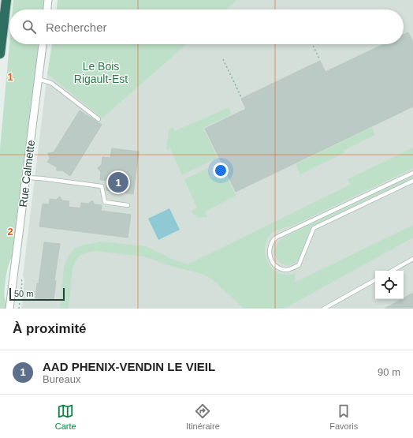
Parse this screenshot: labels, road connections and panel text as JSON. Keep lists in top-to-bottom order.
{
  "streets": {
    "street": ["Rue Calmette"]
  },
  "parks": ["Le Bois Rigault-Est"],
  "scale_bar": "50 m",
  "page": {
    "search": "Rechercher",
    "pins": "1",
    "scale": "50 m",
    "heading": "À proximité",
    "list": [
      {
        "mark": "1",
        "name": "AAD PHENIX-VENDIN LE VIEIL",
        "note": "Bureaux",
        "value": "90 m"
      }
    ],
    "nav": ["Carte", "Itinéraire", "Favoris"]
  },
  "grid": {
    "rows": ["1", "2"]
  }
}
